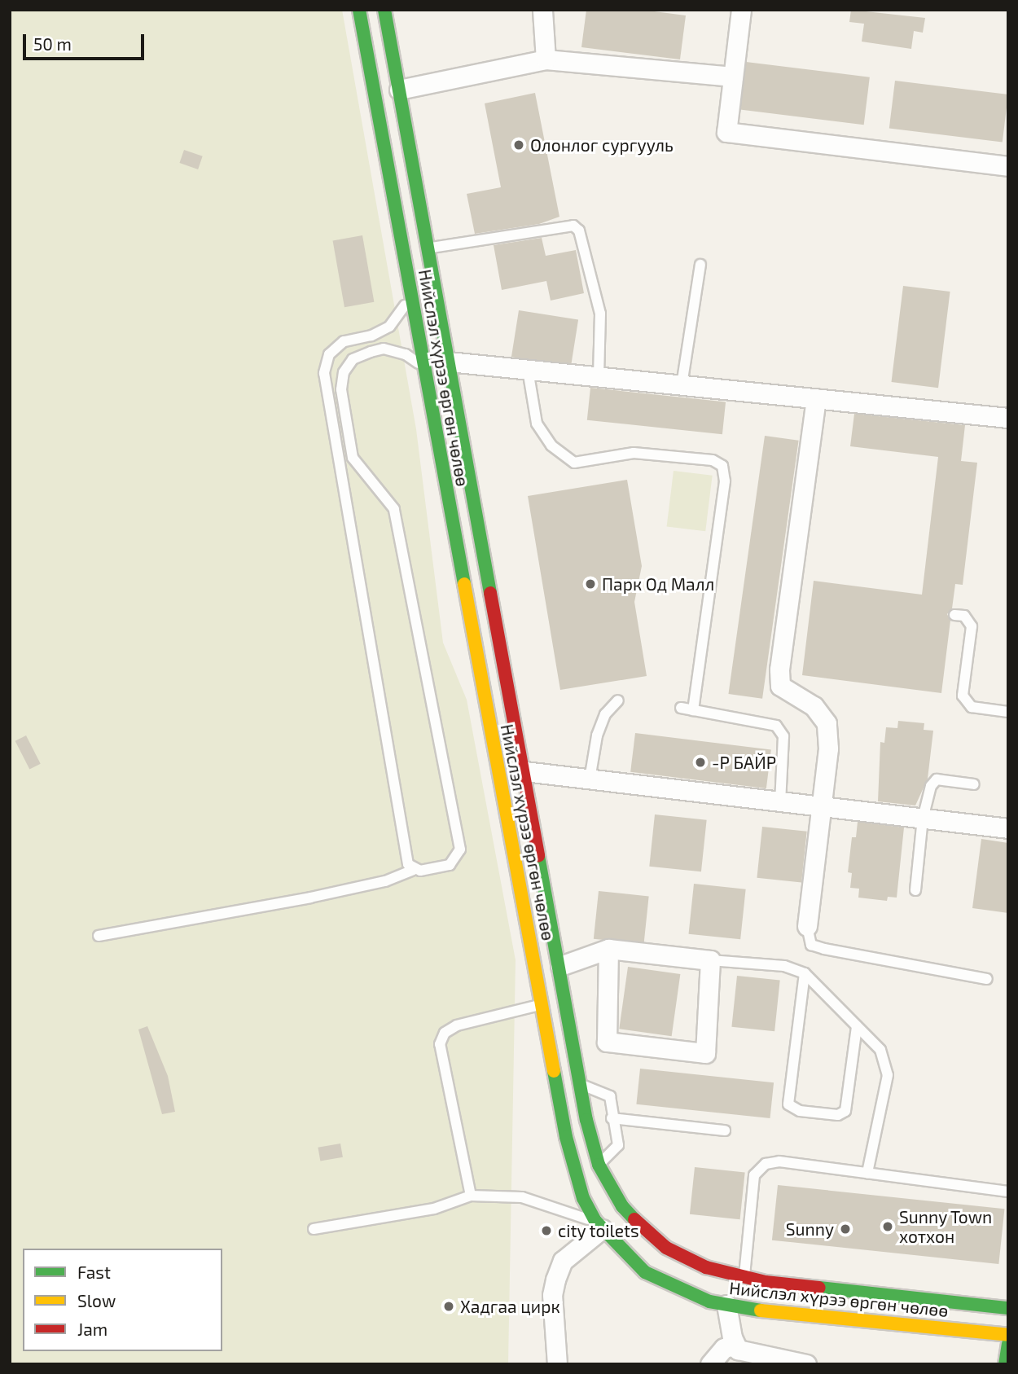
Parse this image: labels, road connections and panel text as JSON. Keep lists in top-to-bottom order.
{
  "streets": {
    "main road": ["Нийслэл хүрээ өргөн чөлөө"]
  },
  "places": [
    "Олонлог сургууль",
    "Парк Од Малл",
    "-Р БАЙР",
    "Sunny Town хотхон",
    "Sunny",
    "city toilets",
    "Хадгаа цирк"
  ],
  "legend": ["Fast", "Slow", "Jam"],
  "scale_bar": "50 m"
}
